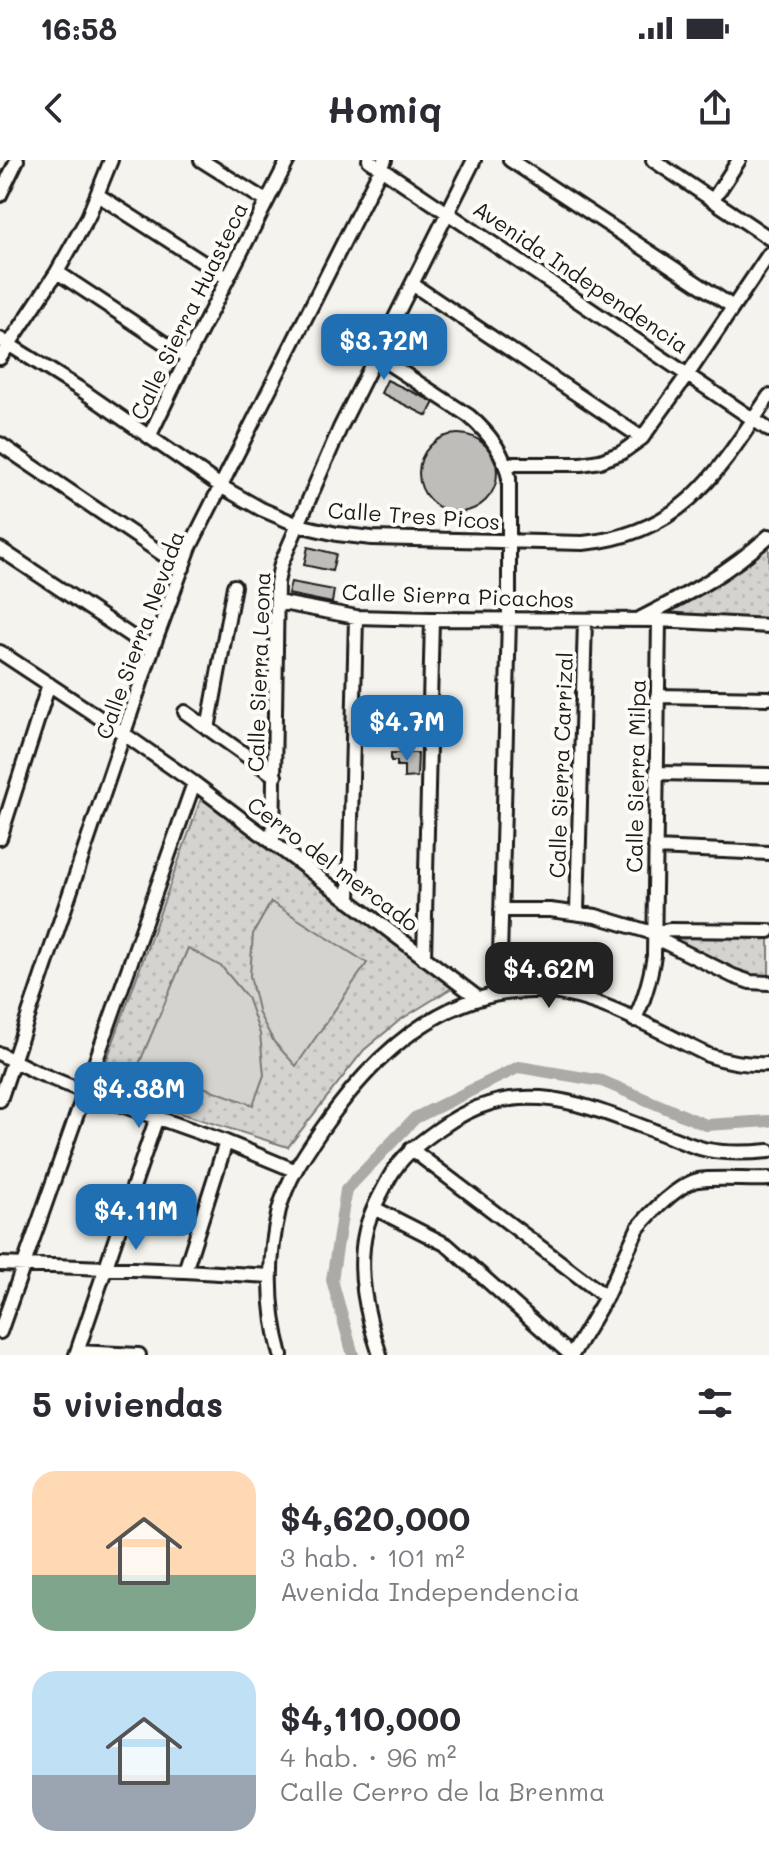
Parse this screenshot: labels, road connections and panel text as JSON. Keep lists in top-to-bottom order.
{
  "streets": {
    "street": [
      "Avenida Independencia",
      "Calle Sierra Huasteca",
      "Calle Tres Picos",
      "Calle Sierra Picachos",
      "Calle Sierra Nevada",
      "Calle Sierra Leona",
      "Calle Sierra Carrizal",
      "Calle Sierra Milpa",
      "Cerro del mercado"
    ]
  },
  "crossings": [
    ["Avenida Independencia", "Calle Tres Picos"],
    ["Avenida Independencia", "Calle Sierra Nevada"],
    ["Avenida Independencia", "Calle Sierra Leona"],
    ["Calle Sierra Huasteca", "Calle Tres Picos"],
    ["Calle Tres Picos", "Calle Sierra Nevada"],
    ["Calle Tres Picos", "Calle Sierra Leona"],
    ["Calle Sierra Picachos", "Calle Sierra Leona"],
    ["Calle Sierra Picachos", "Calle Sierra Carrizal"],
    ["Calle Sierra Picachos", "Calle Sierra Milpa"],
    ["Calle Sierra Nevada", "Cerro del mercado"],
    ["Calle Sierra Leona", "Cerro del mercado"]
  ],
  "page": {
    "status": "16:58",
    "header": "Homiq",
    "price": [
      "$3.72M",
      "$4.7M",
      "$4.62M",
      "$4.38M",
      "$4.11M"
    ],
    "heading": "5 viviendas",
    "list": [
      {
        "name": "$4,620,000",
        "note": "3 hab. · 101 m² · Avenida Independencia"
      },
      {
        "name": "$4,110,000",
        "note": "4 hab. · 96 m² · Calle Cerro de la Brenma"
      }
    ]
  }
}
